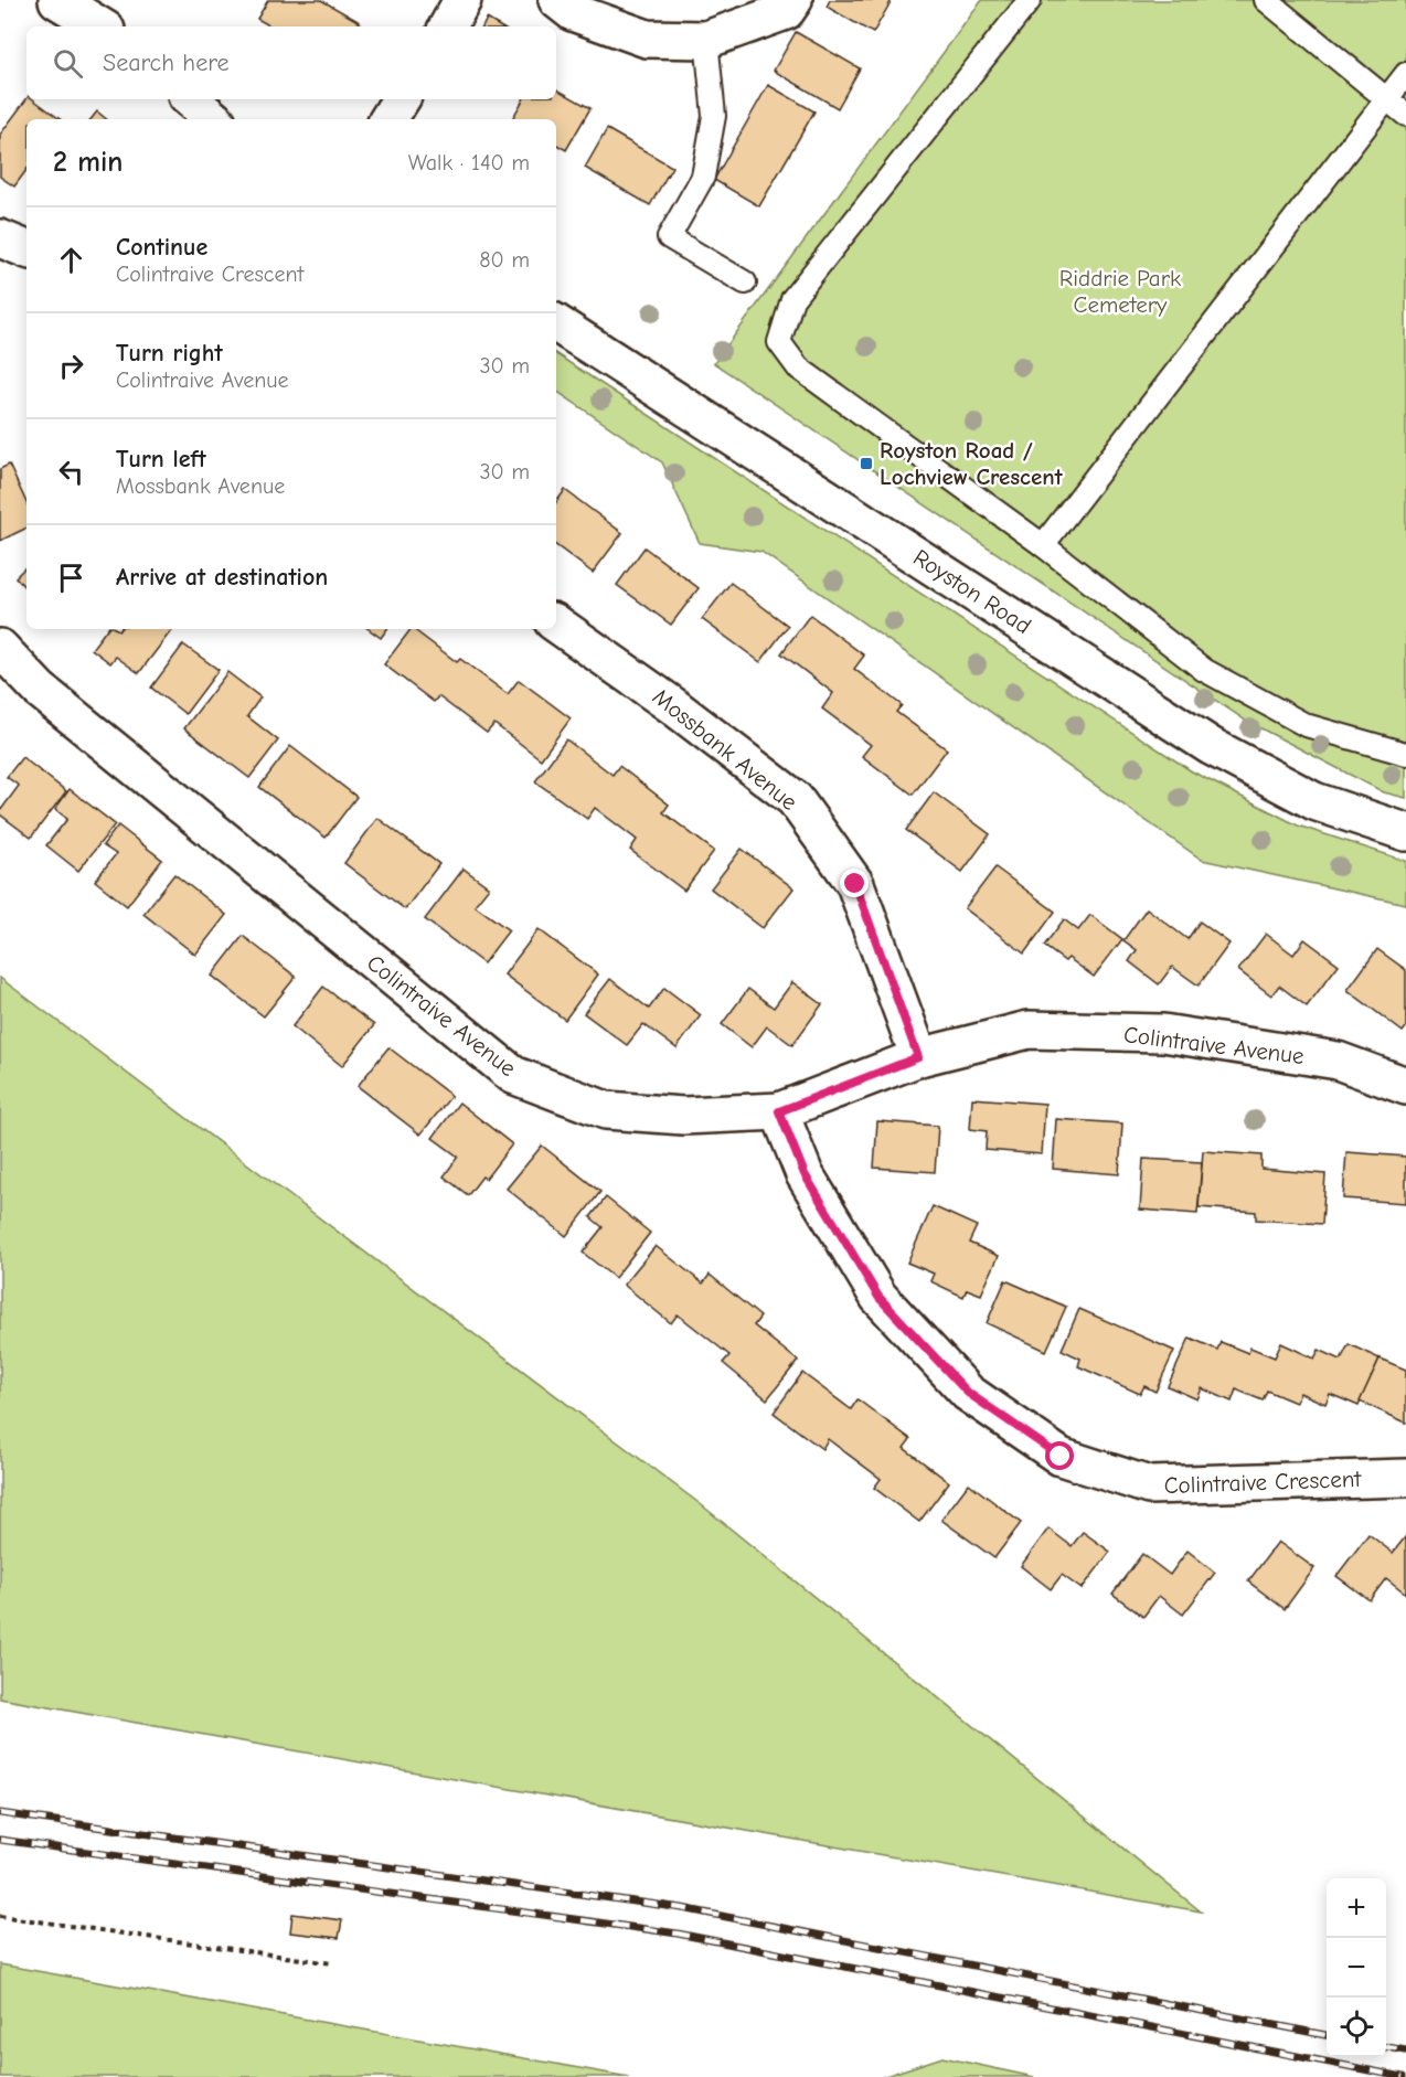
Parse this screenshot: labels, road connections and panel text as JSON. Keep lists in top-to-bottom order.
{
  "streets": {
    "street": [
      "Royston Road",
      "Mossbank Avenue",
      "Colintraive Avenue",
      "Colintraive Crescent"
    ]
  },
  "crossings": [
    ["Mossbank Avenue", "Colintraive Avenue"],
    ["Colintraive Avenue", "Colintraive Crescent"]
  ],
  "parks": ["Riddrie Park Cemetery"],
  "places": {
    "transit": ["Royston Road / Lochview Crescent"]
  },
  "page": {
    "search": "Search here",
    "heading": ["2 min", "Walk · 140 m"],
    "list": [
      ["Continue", "Colintraive Crescent", "80 m"],
      ["Turn right", "Colintraive Avenue", "30 m"],
      ["Turn left", "Mossbank Avenue", "30 m"],
      "Arrive at destination"
    ],
    "map_buttons": ["+", "−"]
  }
}
